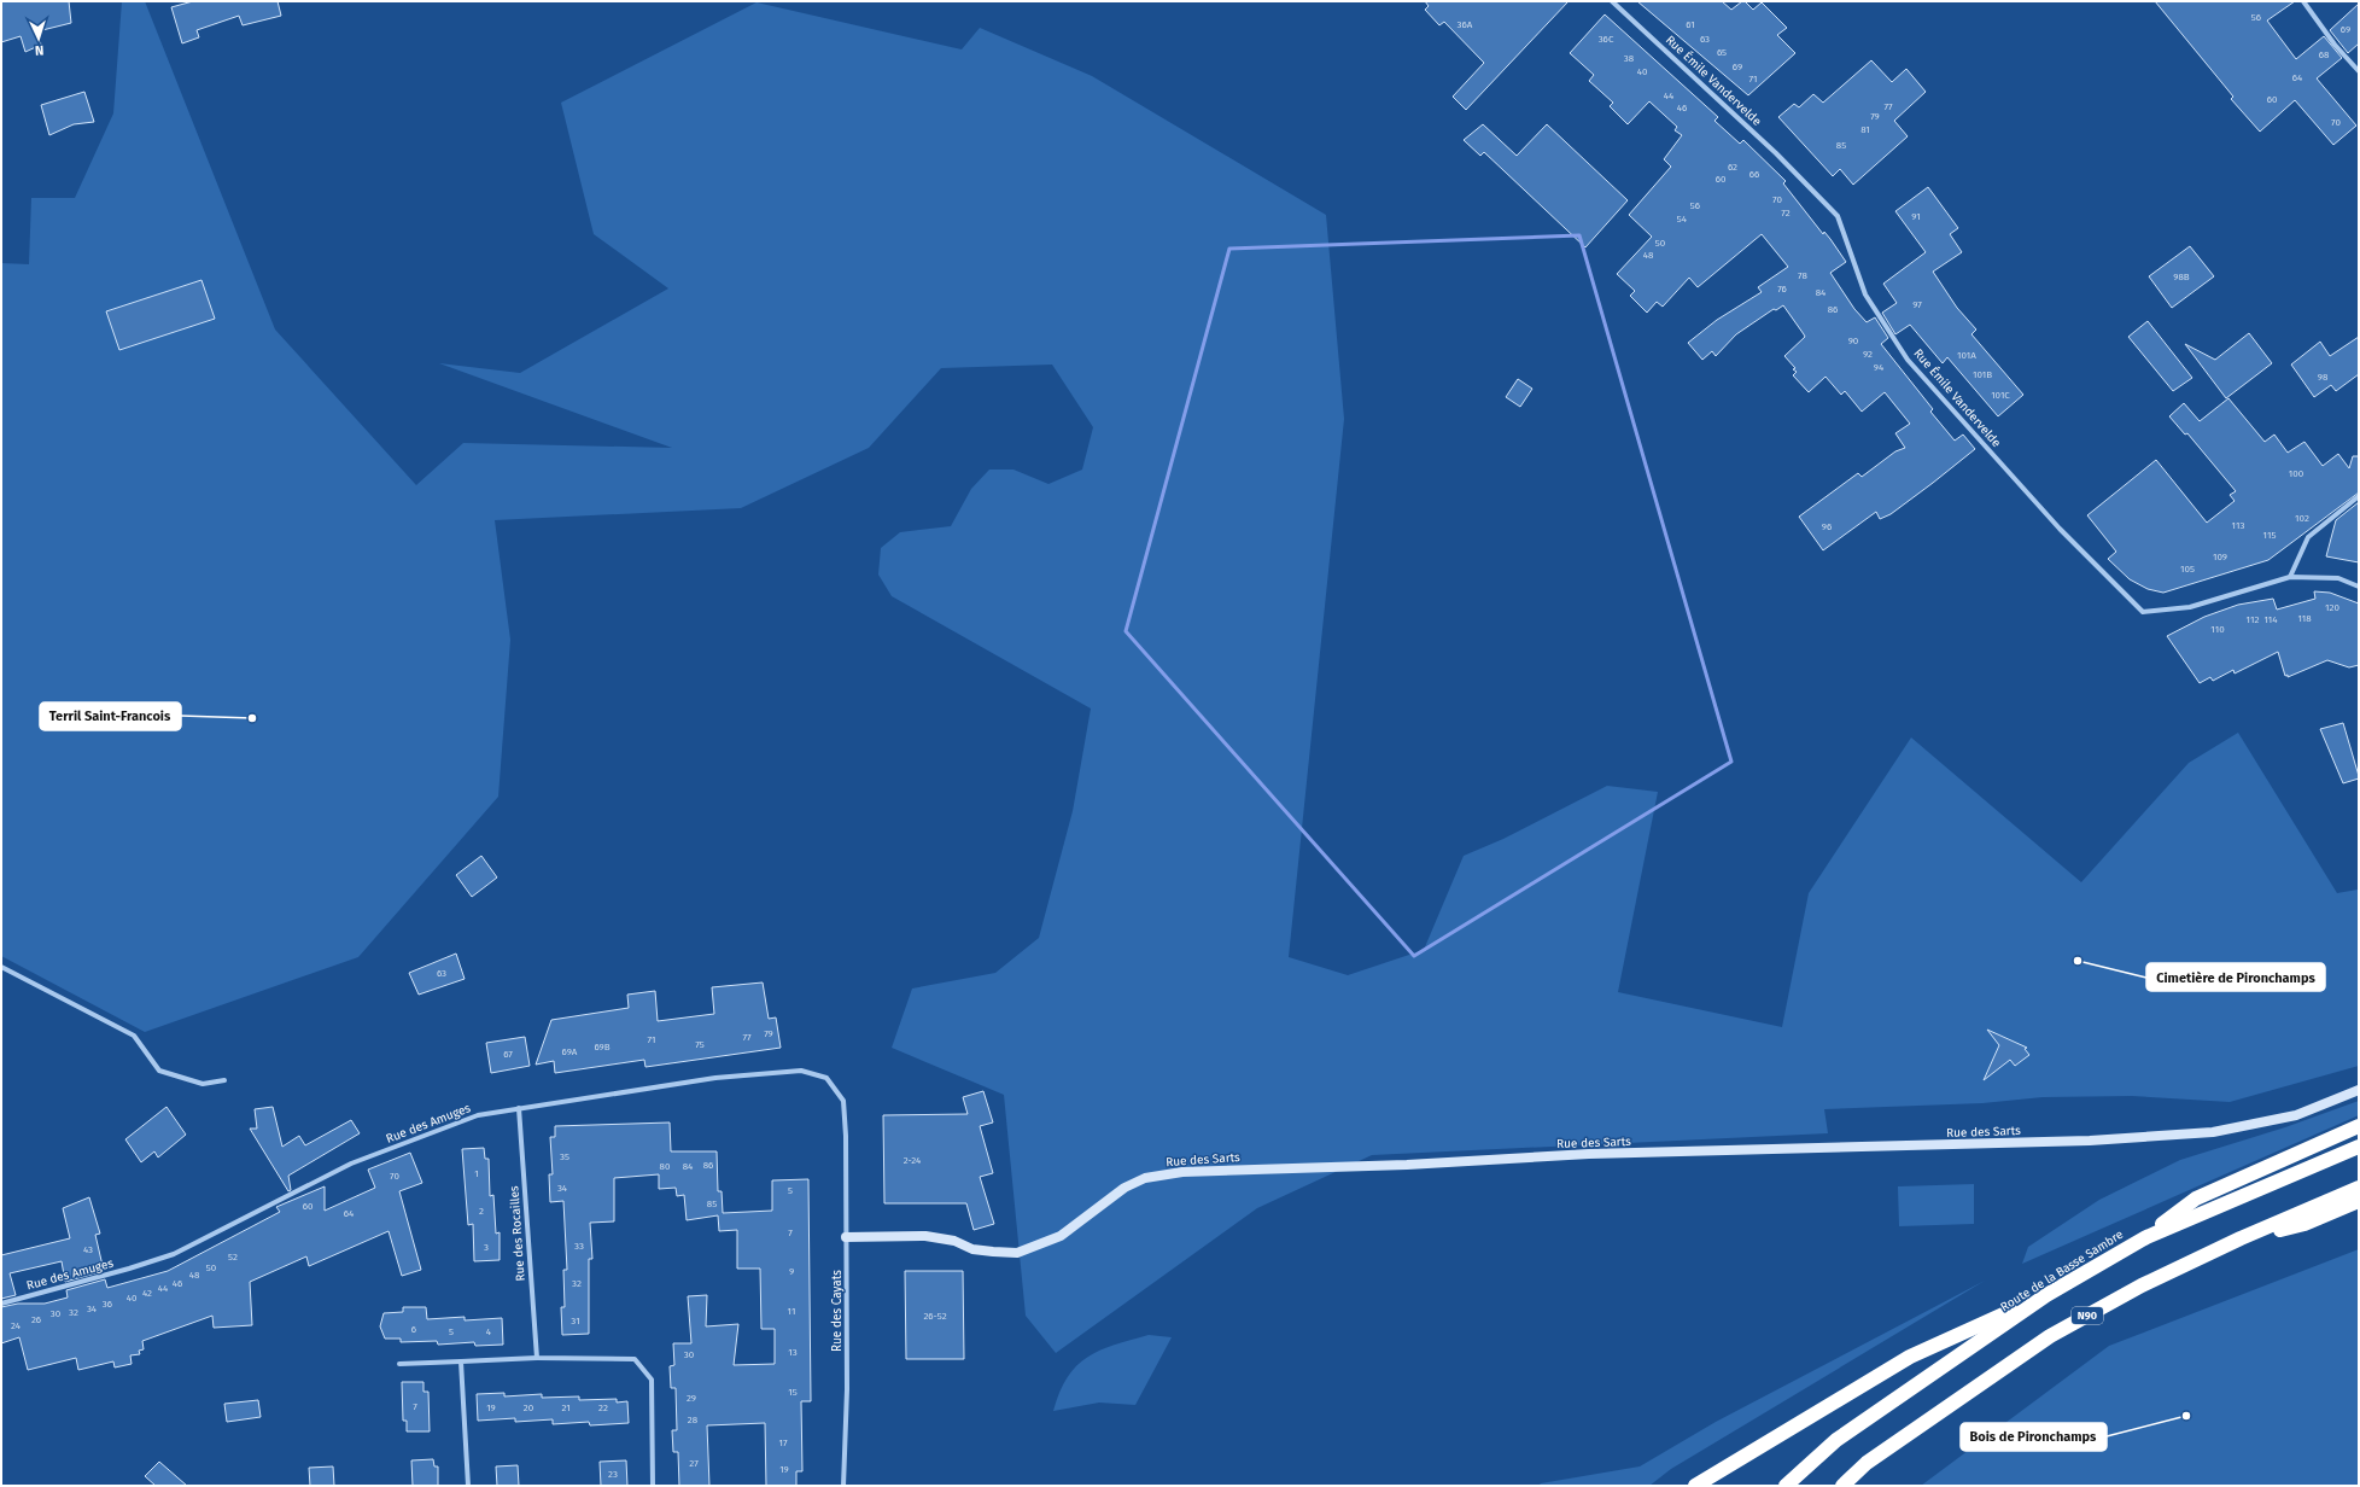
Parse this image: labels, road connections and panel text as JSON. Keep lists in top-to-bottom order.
{
  "streets": {
    "highway": ["Route de la Basse Sambre", "N90"],
    "street": [
      "Rue Émile Vandervelde",
      "Rue des Amuges",
      "Rue des Sarts",
      "Rue des Rocailles",
      "Rue des Cayats"
    ]
  },
  "crossings": [
    ["Rue des Amuges", "Rue des Rocailles"],
    ["Rue des Amuges", "Rue des Cayats"],
    ["Rue des Sarts", "Rue des Cayats"]
  ],
  "places": ["Terril Saint-Francois", "Cimetière de Pironchamps", "Bois de Pironchamps"],
  "house_numbers": [
    "56",
    "36A",
    "61",
    "69",
    "36C",
    "63",
    "65",
    "68",
    "38",
    "69",
    "40",
    "64",
    "71",
    "44",
    "60",
    "77",
    "46",
    "79",
    "70",
    "81",
    "85",
    "62",
    "66",
    "60",
    "70",
    "56",
    "72",
    "91",
    "54",
    "50",
    "48",
    "78",
    "98B",
    "76",
    "84",
    "97",
    "86",
    "90",
    "92",
    "101A",
    "94",
    "101B",
    "98",
    "101C",
    "100",
    "102",
    "113",
    "96",
    "115",
    "109",
    "105",
    "120",
    "118",
    "112",
    "114",
    "110",
    "63",
    "79",
    "77",
    "71",
    "75",
    "69B",
    "69A",
    "67",
    "35",
    "2-24",
    "86",
    "80",
    "84",
    "1",
    "70",
    "34",
    "5",
    "85",
    "60",
    "2",
    "64",
    "7",
    "33",
    "3",
    "43",
    "52",
    "50",
    "9",
    "48",
    "46",
    "32",
    "44",
    "42",
    "40",
    "36",
    "34",
    "11",
    "32",
    "30",
    "26-52",
    "26",
    "31",
    "24",
    "6",
    "5",
    "4",
    "13",
    "30",
    "15",
    "29",
    "7",
    "19",
    "20",
    "21",
    "22",
    "28",
    "17",
    "27",
    "19",
    "23"
  ],
  "north": "bottom"
}
